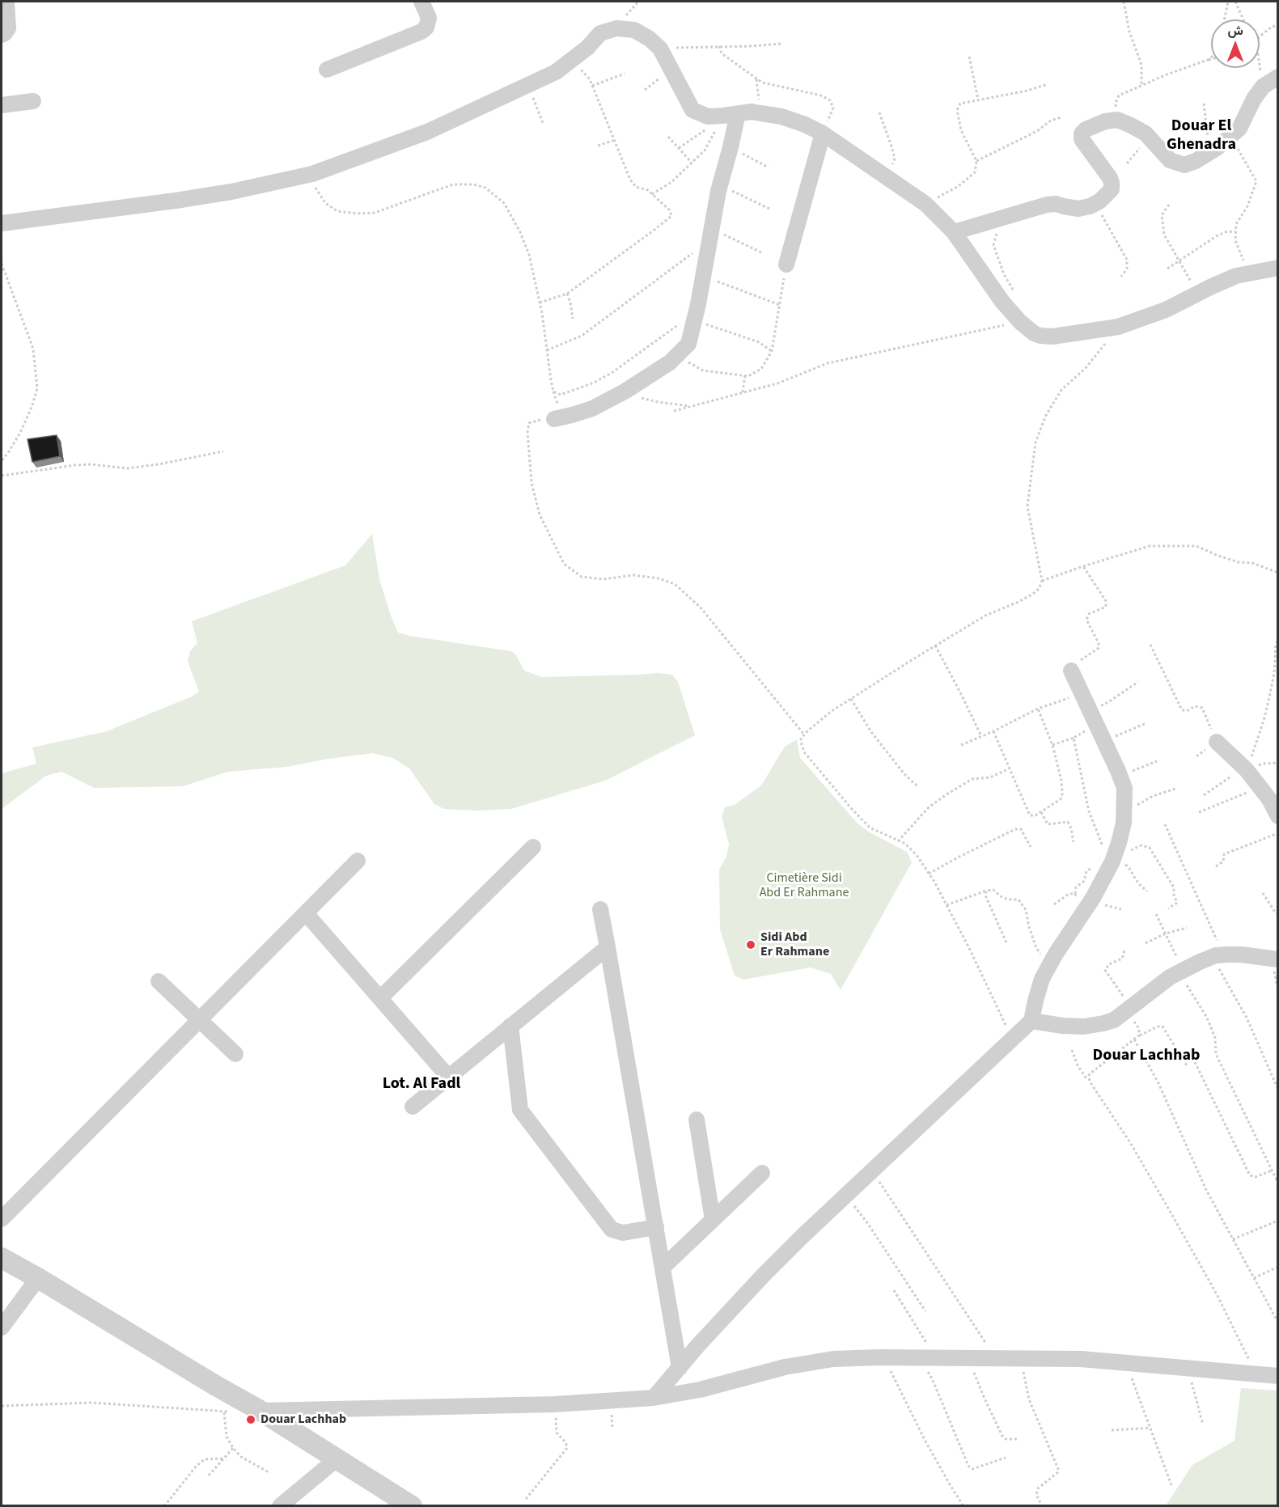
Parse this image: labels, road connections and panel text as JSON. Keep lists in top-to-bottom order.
{
  "districts": ["Douar El Ghenadra", "Douar Lachhab", "Lot. Al Fadl"],
  "parks": ["Cimetière Sidi Abd Er Rahmane"],
  "places": ["Sidi Abd Er Rahmane", "Douar Lachhab"],
  "north": "top"
}
